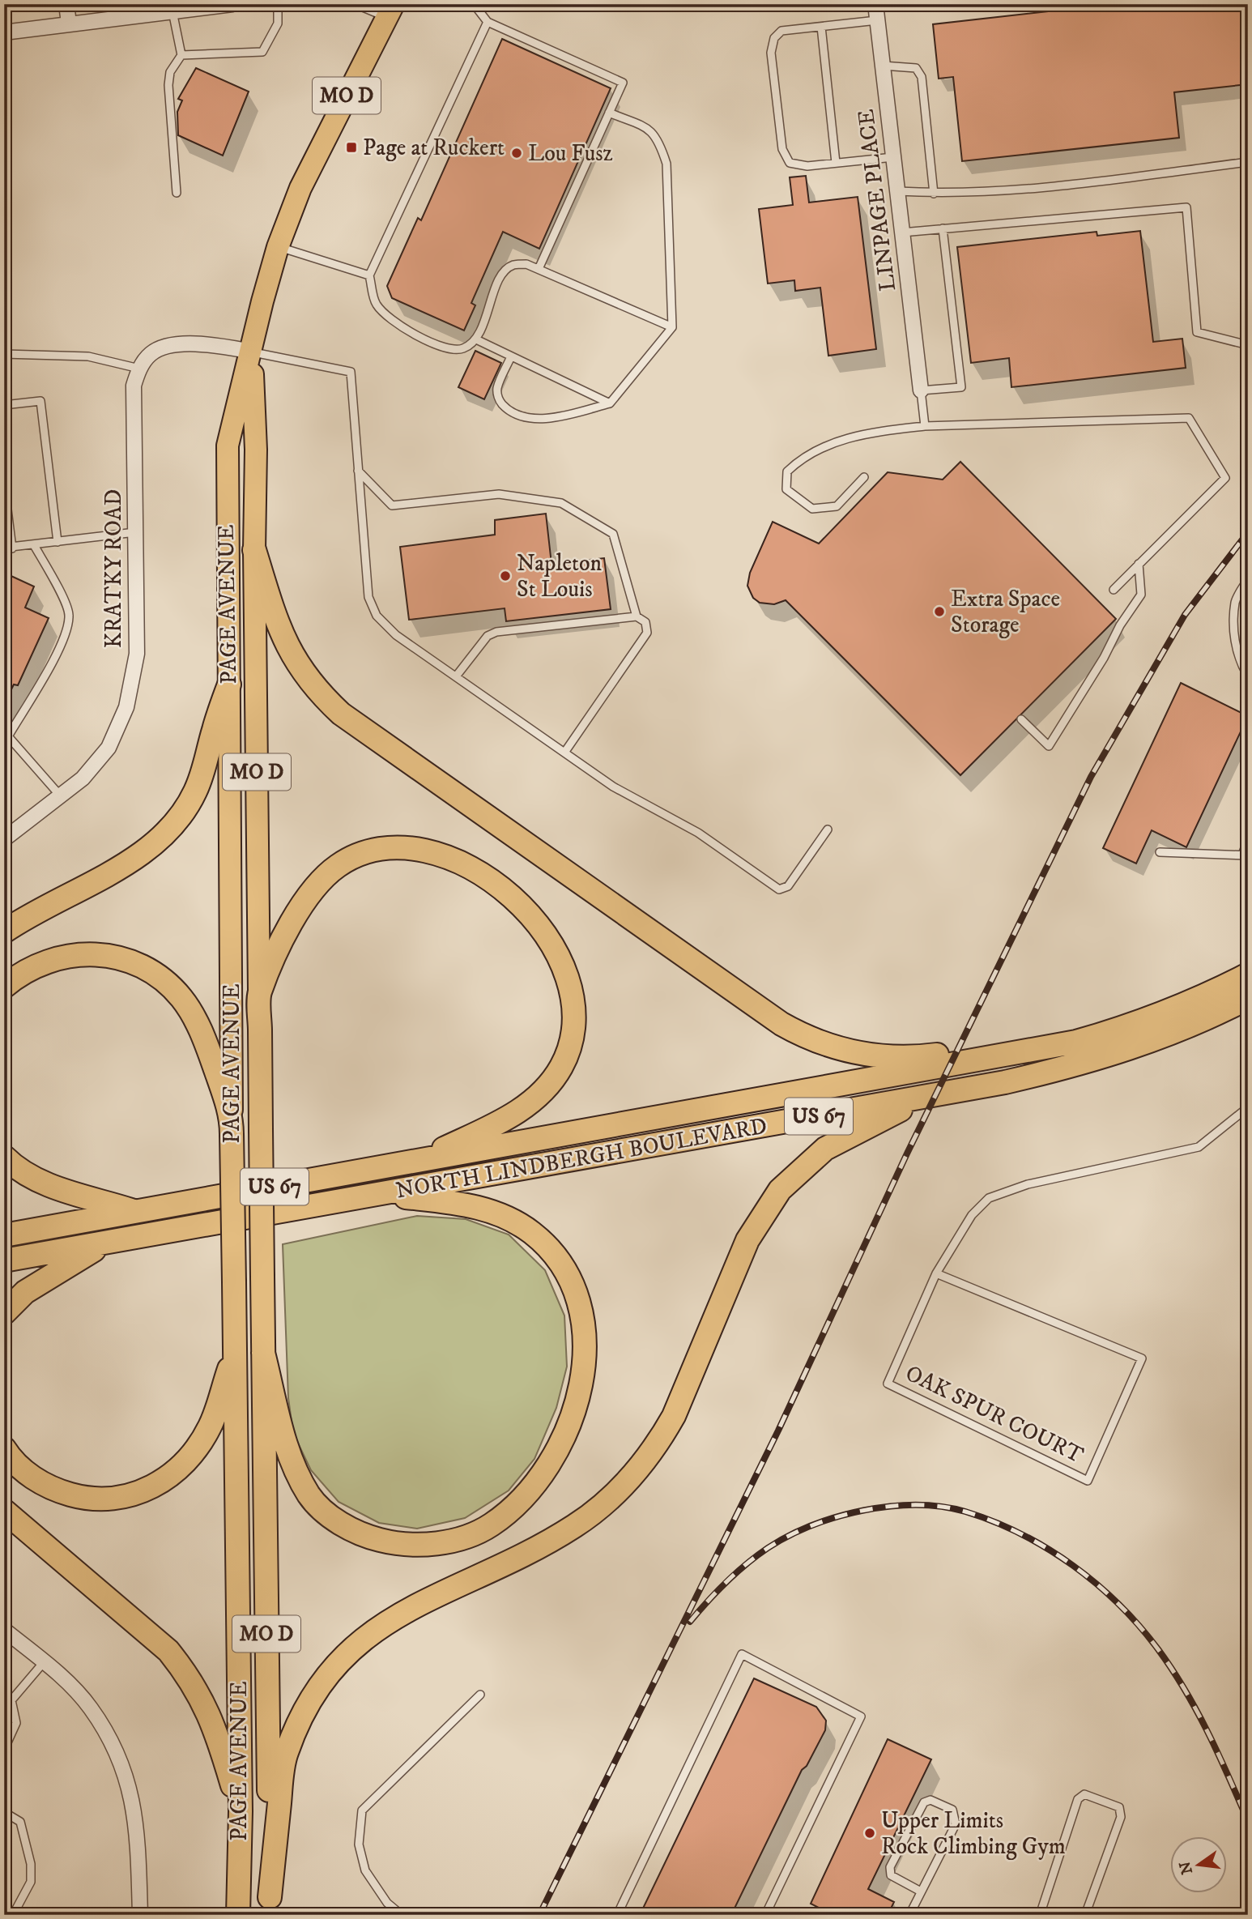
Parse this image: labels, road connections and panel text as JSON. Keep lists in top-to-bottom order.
{
  "streets": {
    "highway": [
      "MO D",
      "PAGE AVENUE",
      "US 67",
      "NORTH LINDBERGH BOULEVARD"
    ],
    "street": ["LINPAGE PLACE", "KRATKY ROAD"],
    "lane": ["OAK SPUR COURT"]
  },
  "places": {
    "transit": ["Page at Ruckert"],
    "other": [
      "Lou Fusz",
      "Napleton St Louis",
      "Extra Space Storage",
      "Upper Limits Rock Climbing Gym"
    ]
  },
  "north": "left"
}
